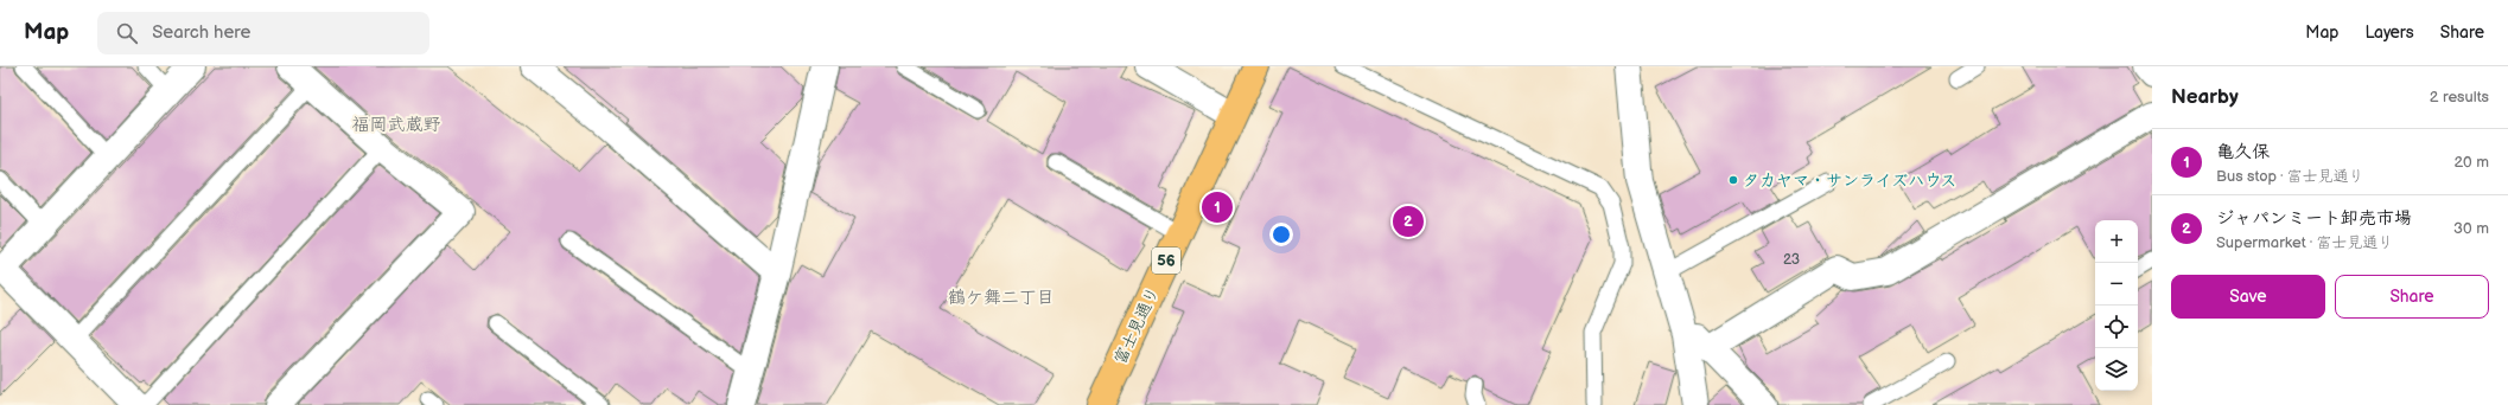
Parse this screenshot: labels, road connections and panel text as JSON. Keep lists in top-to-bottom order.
{
  "streets": {
    "main road": ["56", "富士見通り"]
  },
  "districts": ["福岡武蔵野", "鶴ケ舞二丁目"],
  "places": ["タカヤマ・サンライズハウス"],
  "house_numbers": ["23"],
  "page": {
    "header": "Map",
    "search": "Search here",
    "nav": ["Map", "Layers", "Share"],
    "heading": ["Nearby", "2 results"],
    "list": [
      {
        "mark": "1",
        "name": "亀久保",
        "note": "Bus stop · 富士見通り",
        "value": "20 m"
      },
      {
        "mark": "2",
        "name": "ジャパンミート卸売市場",
        "note": "Supermarket · 富士見通り",
        "value": "30 m"
      }
    ],
    "pins": ["1", "2"],
    "map_buttons": ["+", "−"],
    "buttons": ["Save", "Share"]
  }
}
